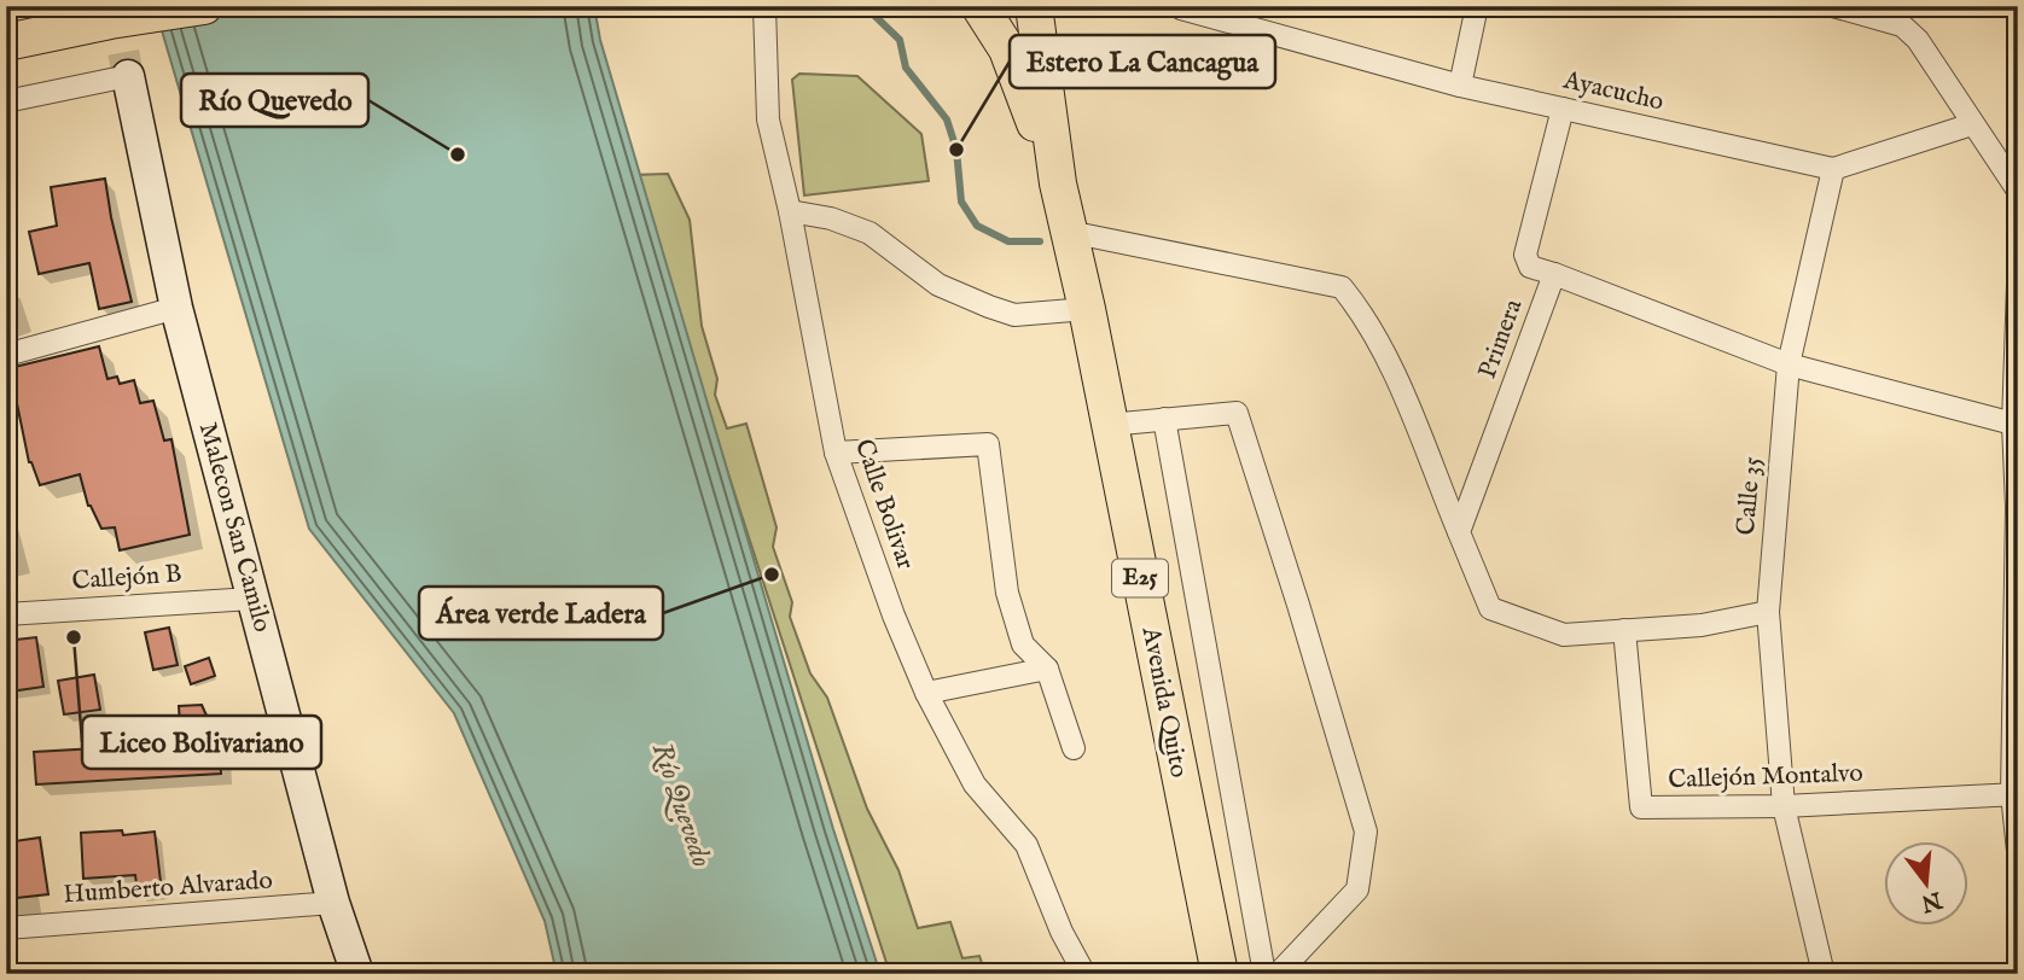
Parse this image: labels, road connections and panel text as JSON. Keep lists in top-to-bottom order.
{
  "streets": {
    "highway": ["E25", "Avenida Quito"],
    "main road": ["Malecon San Camilo"],
    "street": [
      "Ayacucho",
      "Primera",
      "Calle 35",
      "Calle Bolivar",
      "Callejón B",
      "Callejón Montalvo",
      "Humberto Alvarado"
    ]
  },
  "crossings": [
    ["Ayacucho", "Calle 35"],
    ["Calle 35", "Callejón Montalvo"],
    ["Malecon San Camilo", "Callejón B"],
    ["Malecon San Camilo", "Humberto Alvarado"]
  ],
  "water": ["Río Quevedo"],
  "places": [
    "Estero La Cancagua",
    "Río Quevedo",
    "Área verde Ladera",
    "Liceo Bolivariano"
  ],
  "north": "bottom"
}
